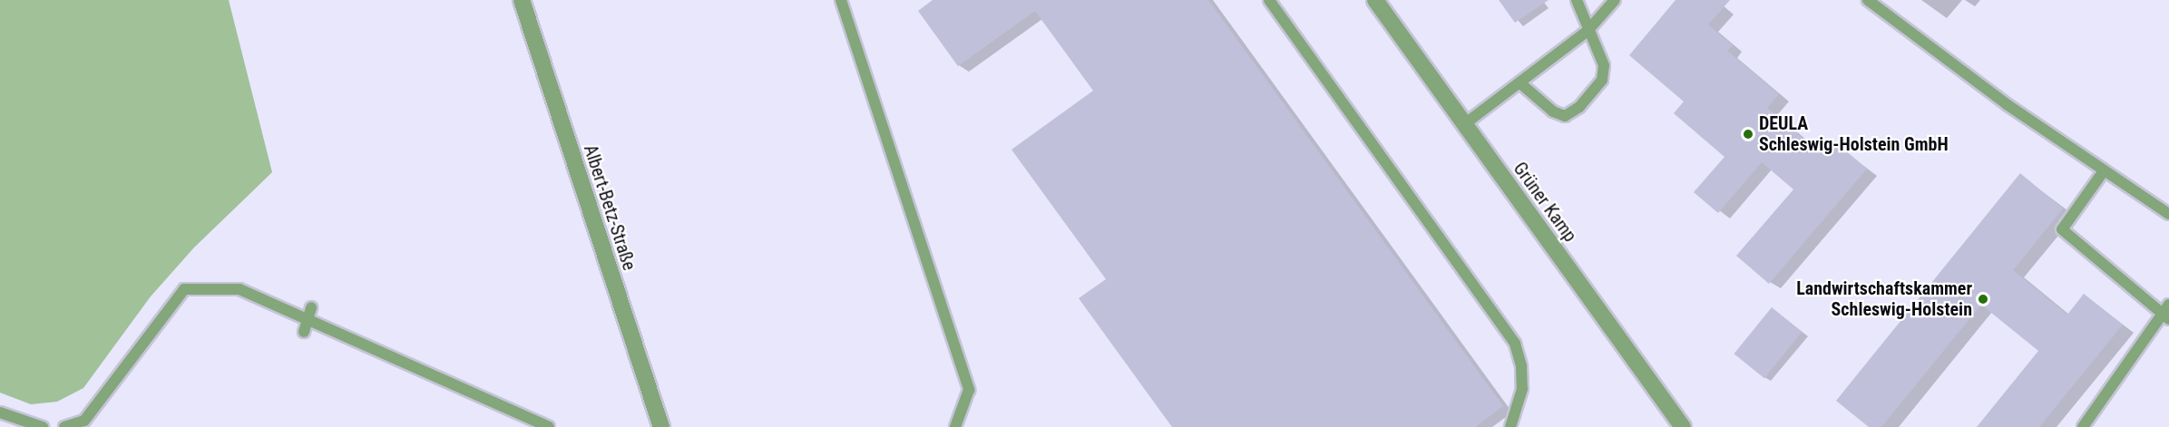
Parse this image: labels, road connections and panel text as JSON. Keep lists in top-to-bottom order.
{
  "streets": {
    "street": ["Grüner Kamp", "Albert-Betz-Straße"]
  },
  "places": ["DEULA Schleswig-Holstein GmbH", "Landwirtschaftskammer Schleswig-Holstein"]
}
